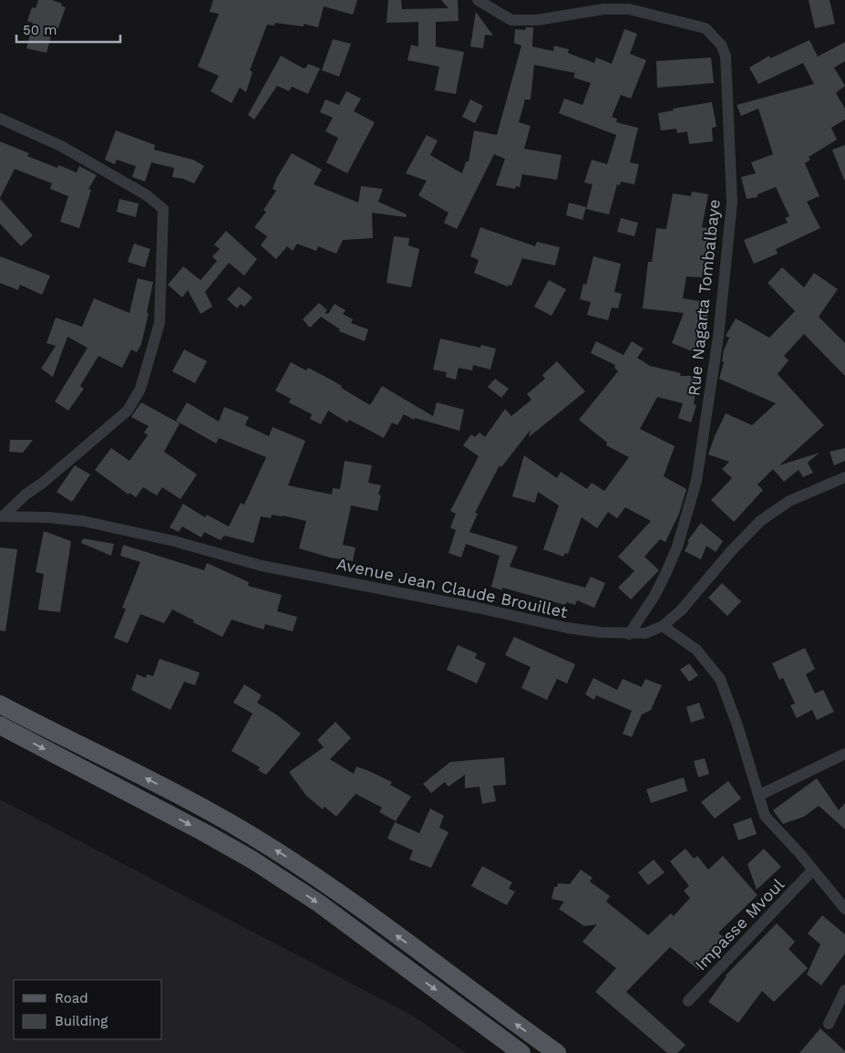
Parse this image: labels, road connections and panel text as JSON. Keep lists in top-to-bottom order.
{
  "streets": {
    "street": ["Rue Nagarta Tombalbaye", "Avenue Jean Claude Brouillet", "Impasse Mvoul"]
  },
  "crossings": [
    ["Rue Nagarta Tombalbaye", "Avenue Jean Claude Brouillet"]
  ],
  "legend": ["Road", "Building"],
  "scale_bar": "50 m"
}
